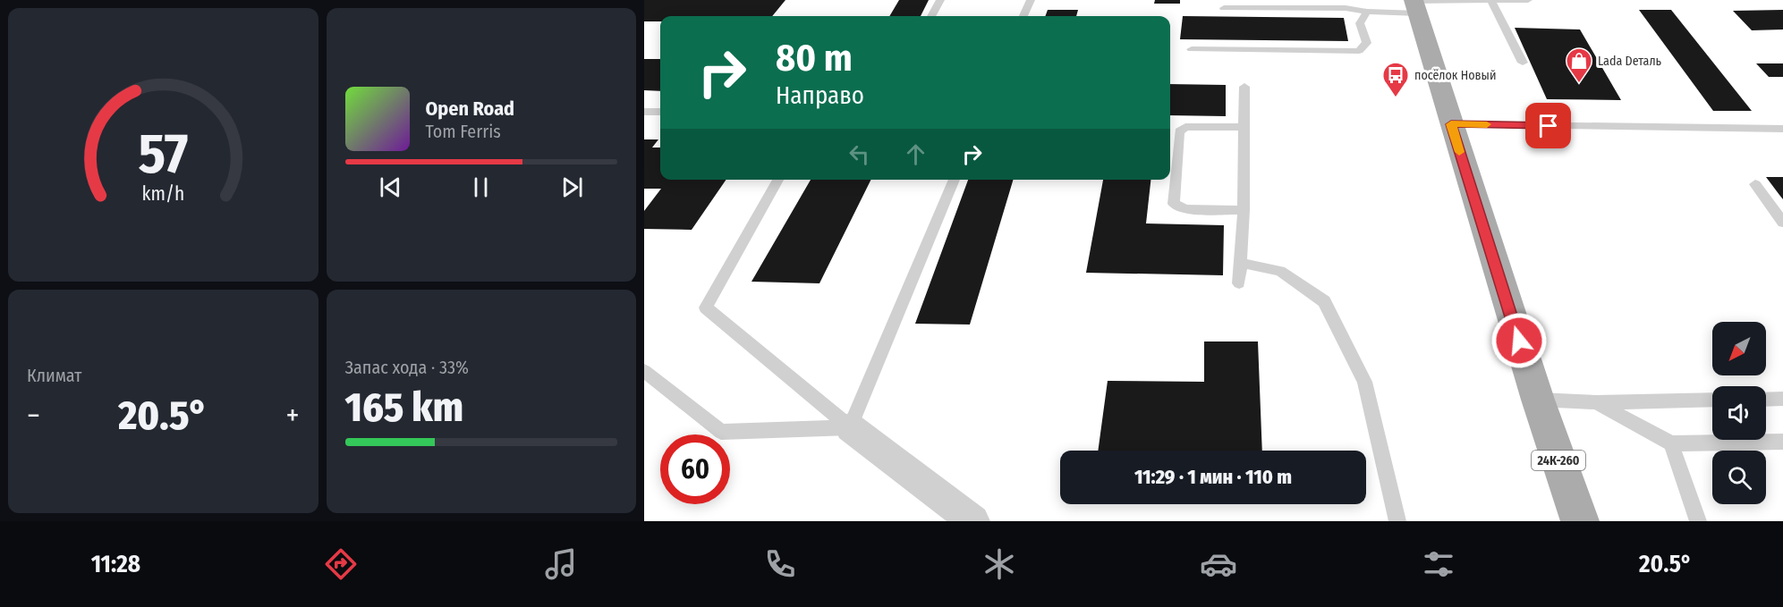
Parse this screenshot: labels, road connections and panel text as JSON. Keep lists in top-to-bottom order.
{
  "streets": {
    "main road": ["24К-260"]
  },
  "places": {
    "shop": ["Lada Dеталь"],
    "bus stop": ["посёлок Новый"]
  },
  "north": "bottom left",
  "page": {
    "turn": ["80 m", "Направо"],
    "song": ["Open Road", "Tom Ferris"],
    "tile": [
      "Климат",
      ["Запас хода · 33%", "165 km"]
    ],
    "heat": ["−", "20.5°", "+"],
    "limit": "60",
    "trip": "11:29 · 1 мин · 110 m",
    "tabs": ["11:28", "20.5°"],
    "gauge": ["57", "km/h"]
  }
}
